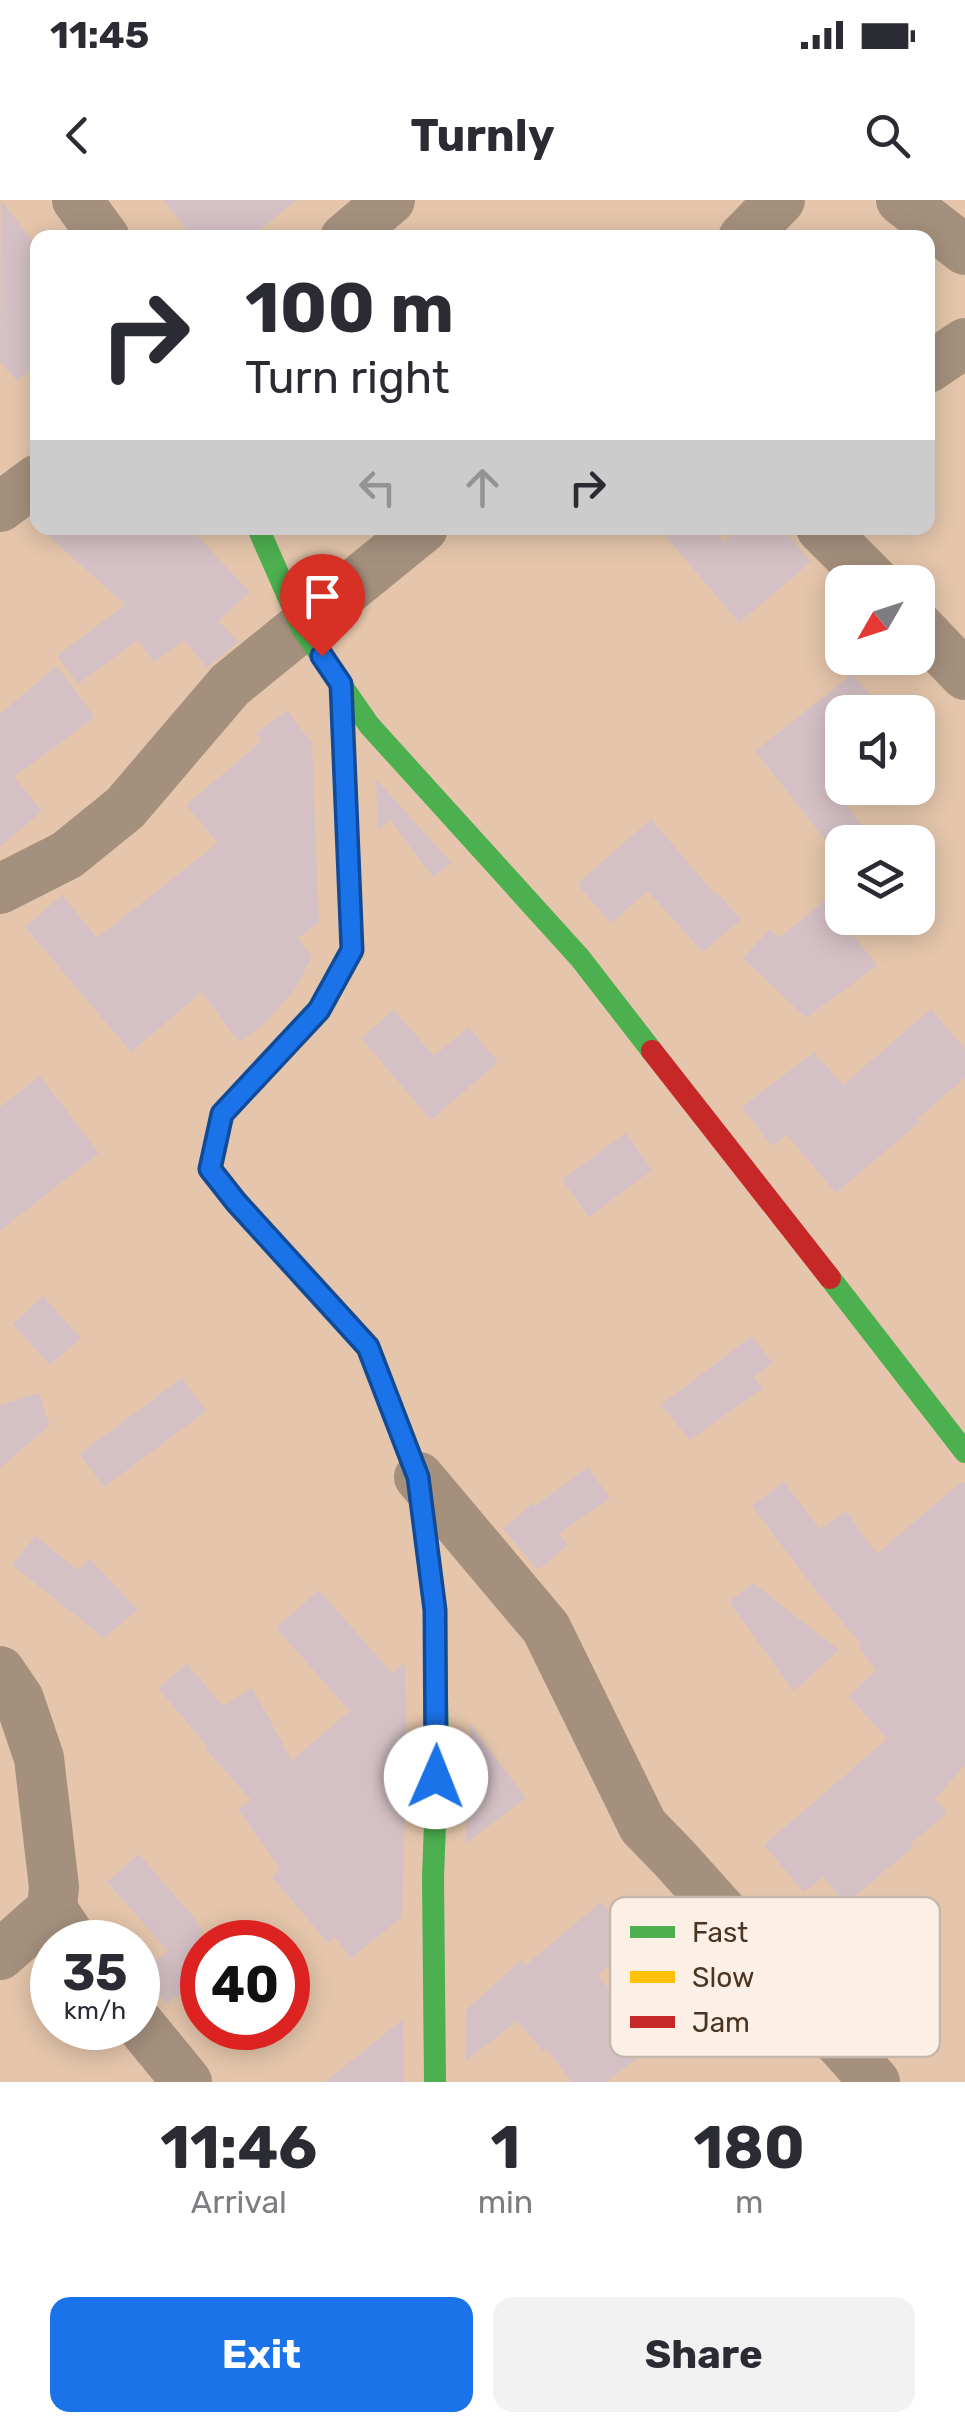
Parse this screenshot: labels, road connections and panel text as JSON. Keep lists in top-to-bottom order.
{
  "legend": ["Fast", "Slow", "Jam"],
  "north": "bottom left",
  "page": {
    "status": "11:45",
    "header": "Turnly",
    "turn": ["100 m", "Turn right"],
    "speed": "35 km/h",
    "limit": "40",
    "eta": [
      "11:46",
      "Arrival",
      "1",
      "min",
      "180",
      "m"
    ],
    "buttons": ["Exit", "Share"]
  }
}
